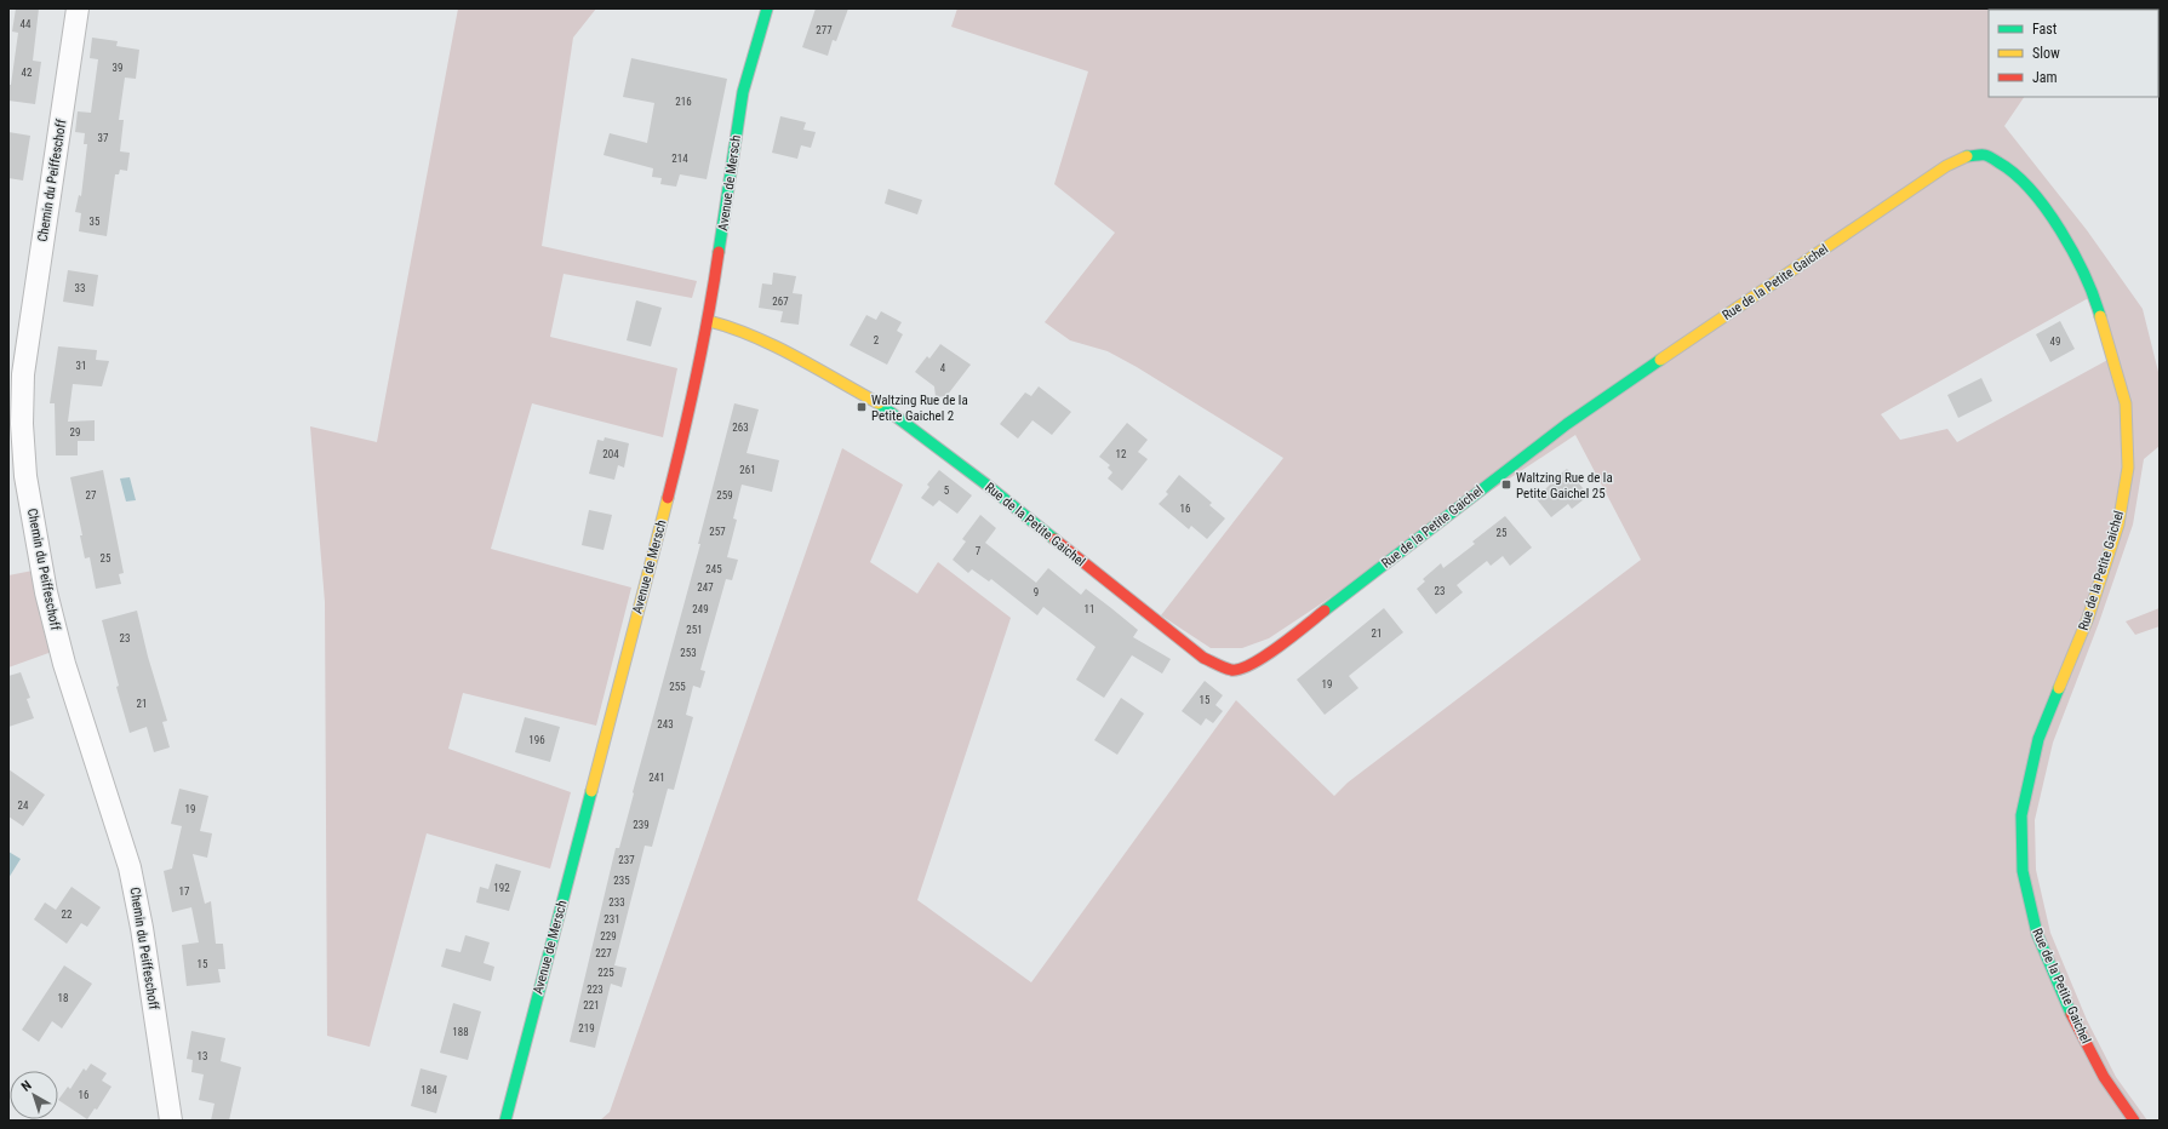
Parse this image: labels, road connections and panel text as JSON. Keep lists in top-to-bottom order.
{
  "streets": {
    "street": ["Chemin du Peiffeschoff", "Avenue de Mersch", "Rue de la Petite Gaichel"]
  },
  "crossings": [
    ["Avenue de Mersch", "Rue de la Petite Gaichel"]
  ],
  "places": {
    "transit": ["Waltzing Rue de la Petite Gaichel 2", "Waltzing Rue de la Petite Gaichel 25"]
  },
  "house_numbers": [
    "44",
    "277",
    "39",
    "42",
    "216",
    "37",
    "214",
    "35",
    "33",
    "267",
    "2",
    "49",
    "31",
    "4",
    "263",
    "29",
    "204",
    "12",
    "261",
    "5",
    "27",
    "259",
    "16",
    "257",
    "25",
    "7",
    "25",
    "245",
    "247",
    "23",
    "9",
    "249",
    "11",
    "251",
    "21",
    "23",
    "253",
    "19",
    "255",
    "15",
    "21",
    "243",
    "196",
    "241",
    "24",
    "19",
    "239",
    "237",
    "235",
    "192",
    "17",
    "233",
    "22",
    "231",
    "229",
    "227",
    "15",
    "225",
    "223",
    "18",
    "221",
    "219",
    "188",
    "13",
    "184",
    "16"
  ],
  "legend": ["Fast", "Slow", "Jam"],
  "north": "top left"
}
